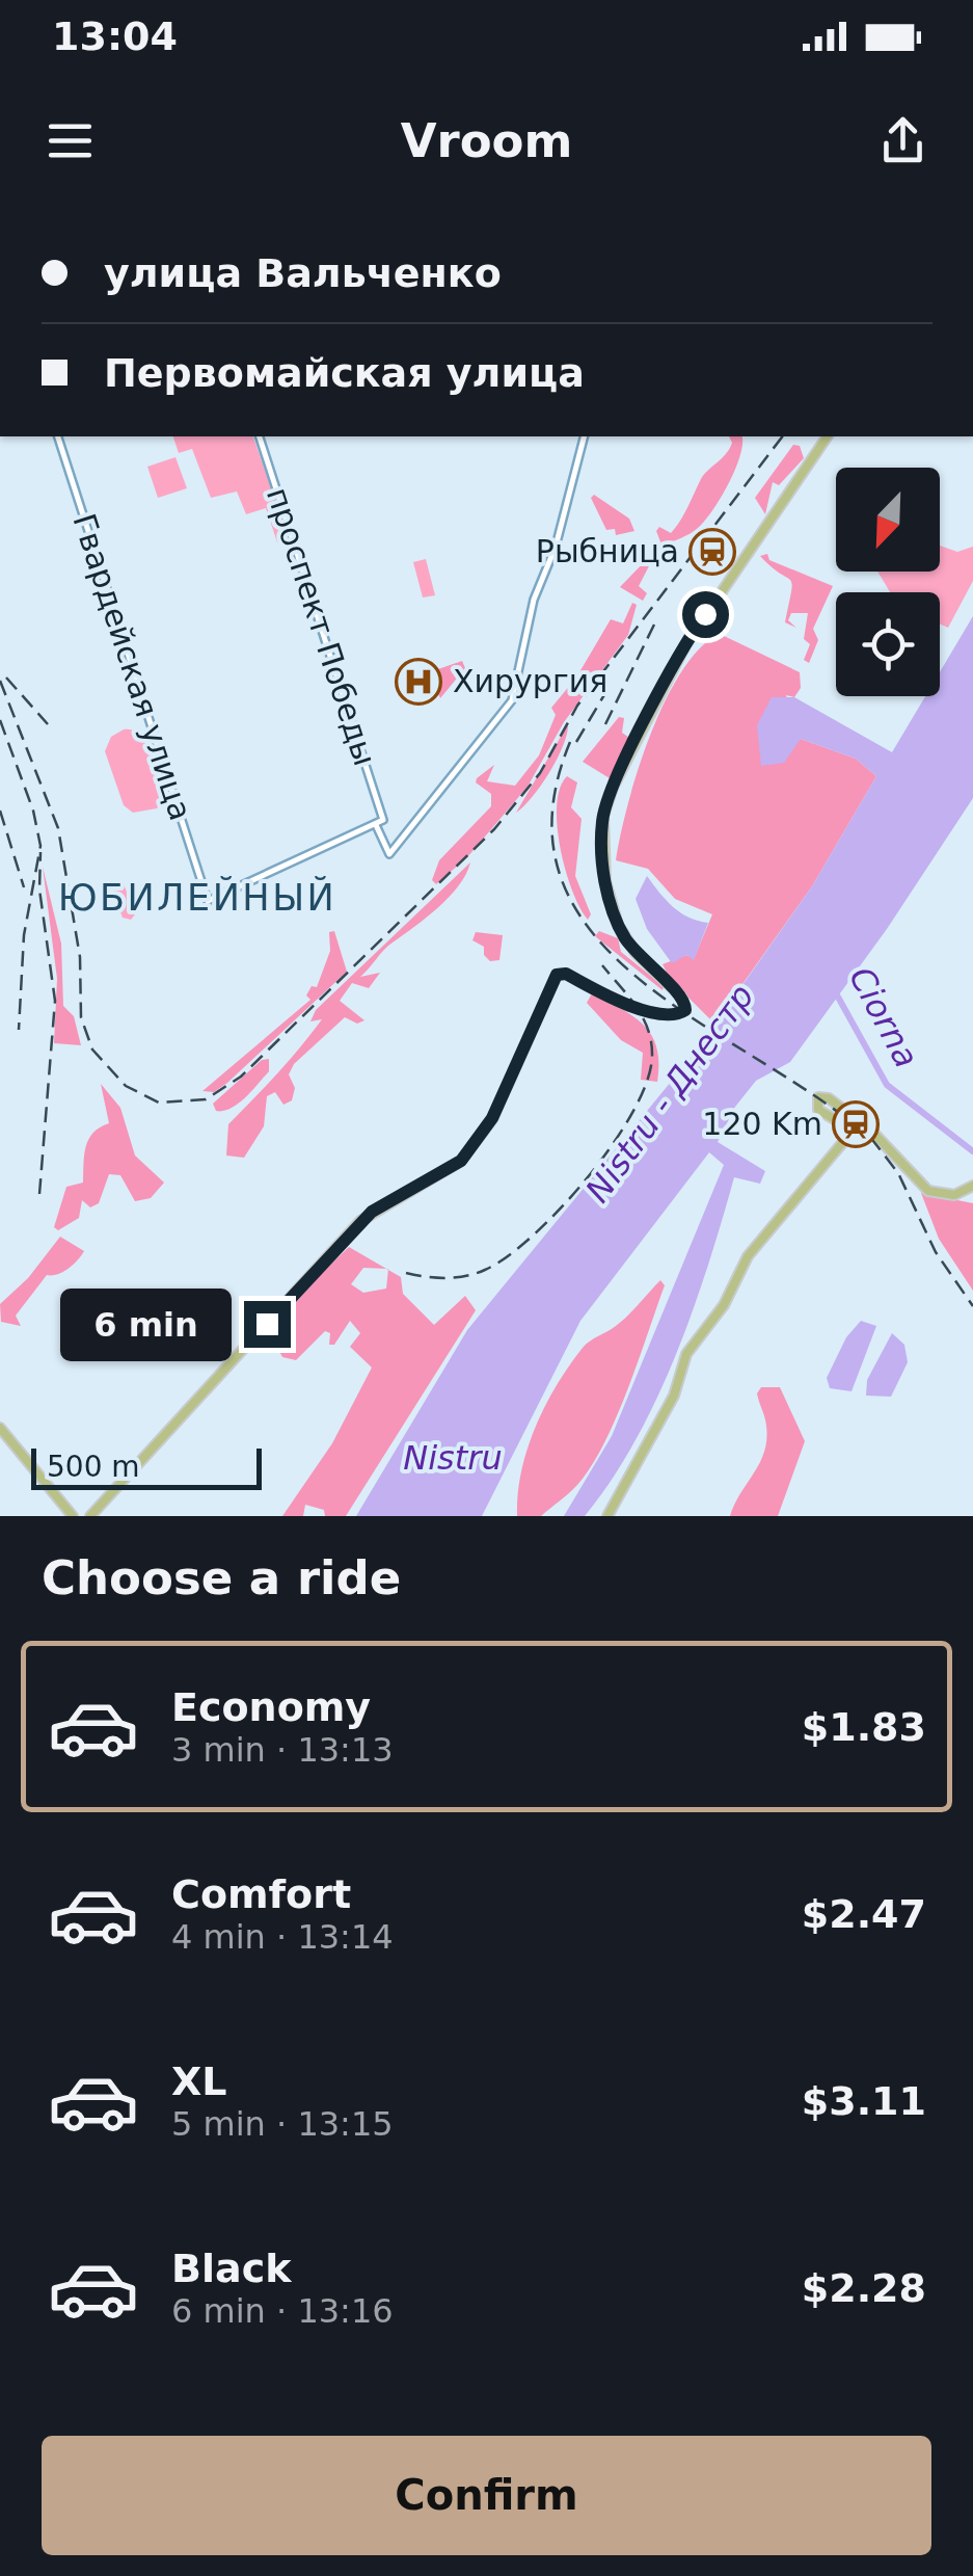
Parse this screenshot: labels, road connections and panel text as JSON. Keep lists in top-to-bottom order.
{
  "streets": {
    "street": ["проспект Победы", "Гвардейская улица"]
  },
  "crossings": [
    ["проспект Победы", "Гвардейская улица"]
  ],
  "districts": ["ЮБИЛЕЙНЫЙ"],
  "water": ["Ciorna", "Nistru - Днестр", "Nistru"],
  "places": {
    "station": ["Рыбница", "120 Km"],
    "hospital": ["Хирургия"]
  },
  "scale_bar": "500 m",
  "north": "bottom left",
  "page": {
    "status": "13:04",
    "header": "Vroom",
    "banner": ["улица Вальченко", "Первомайская улица"],
    "bubble": "6 min",
    "scale": "500 m",
    "heading": "Choose a ride",
    "list": [
      {
        "name": "Economy",
        "note": "3 min · 13:13",
        "value": "$1.83"
      },
      {
        "name": "Comfort",
        "note": "4 min · 13:14",
        "value": "$2.47"
      },
      {
        "name": "XL",
        "note": "5 min · 13:15",
        "value": "$3.11"
      },
      {
        "name": "Black",
        "note": "6 min · 13:16",
        "value": "$2.28"
      }
    ],
    "buttons": "Confirm"
  }
}
